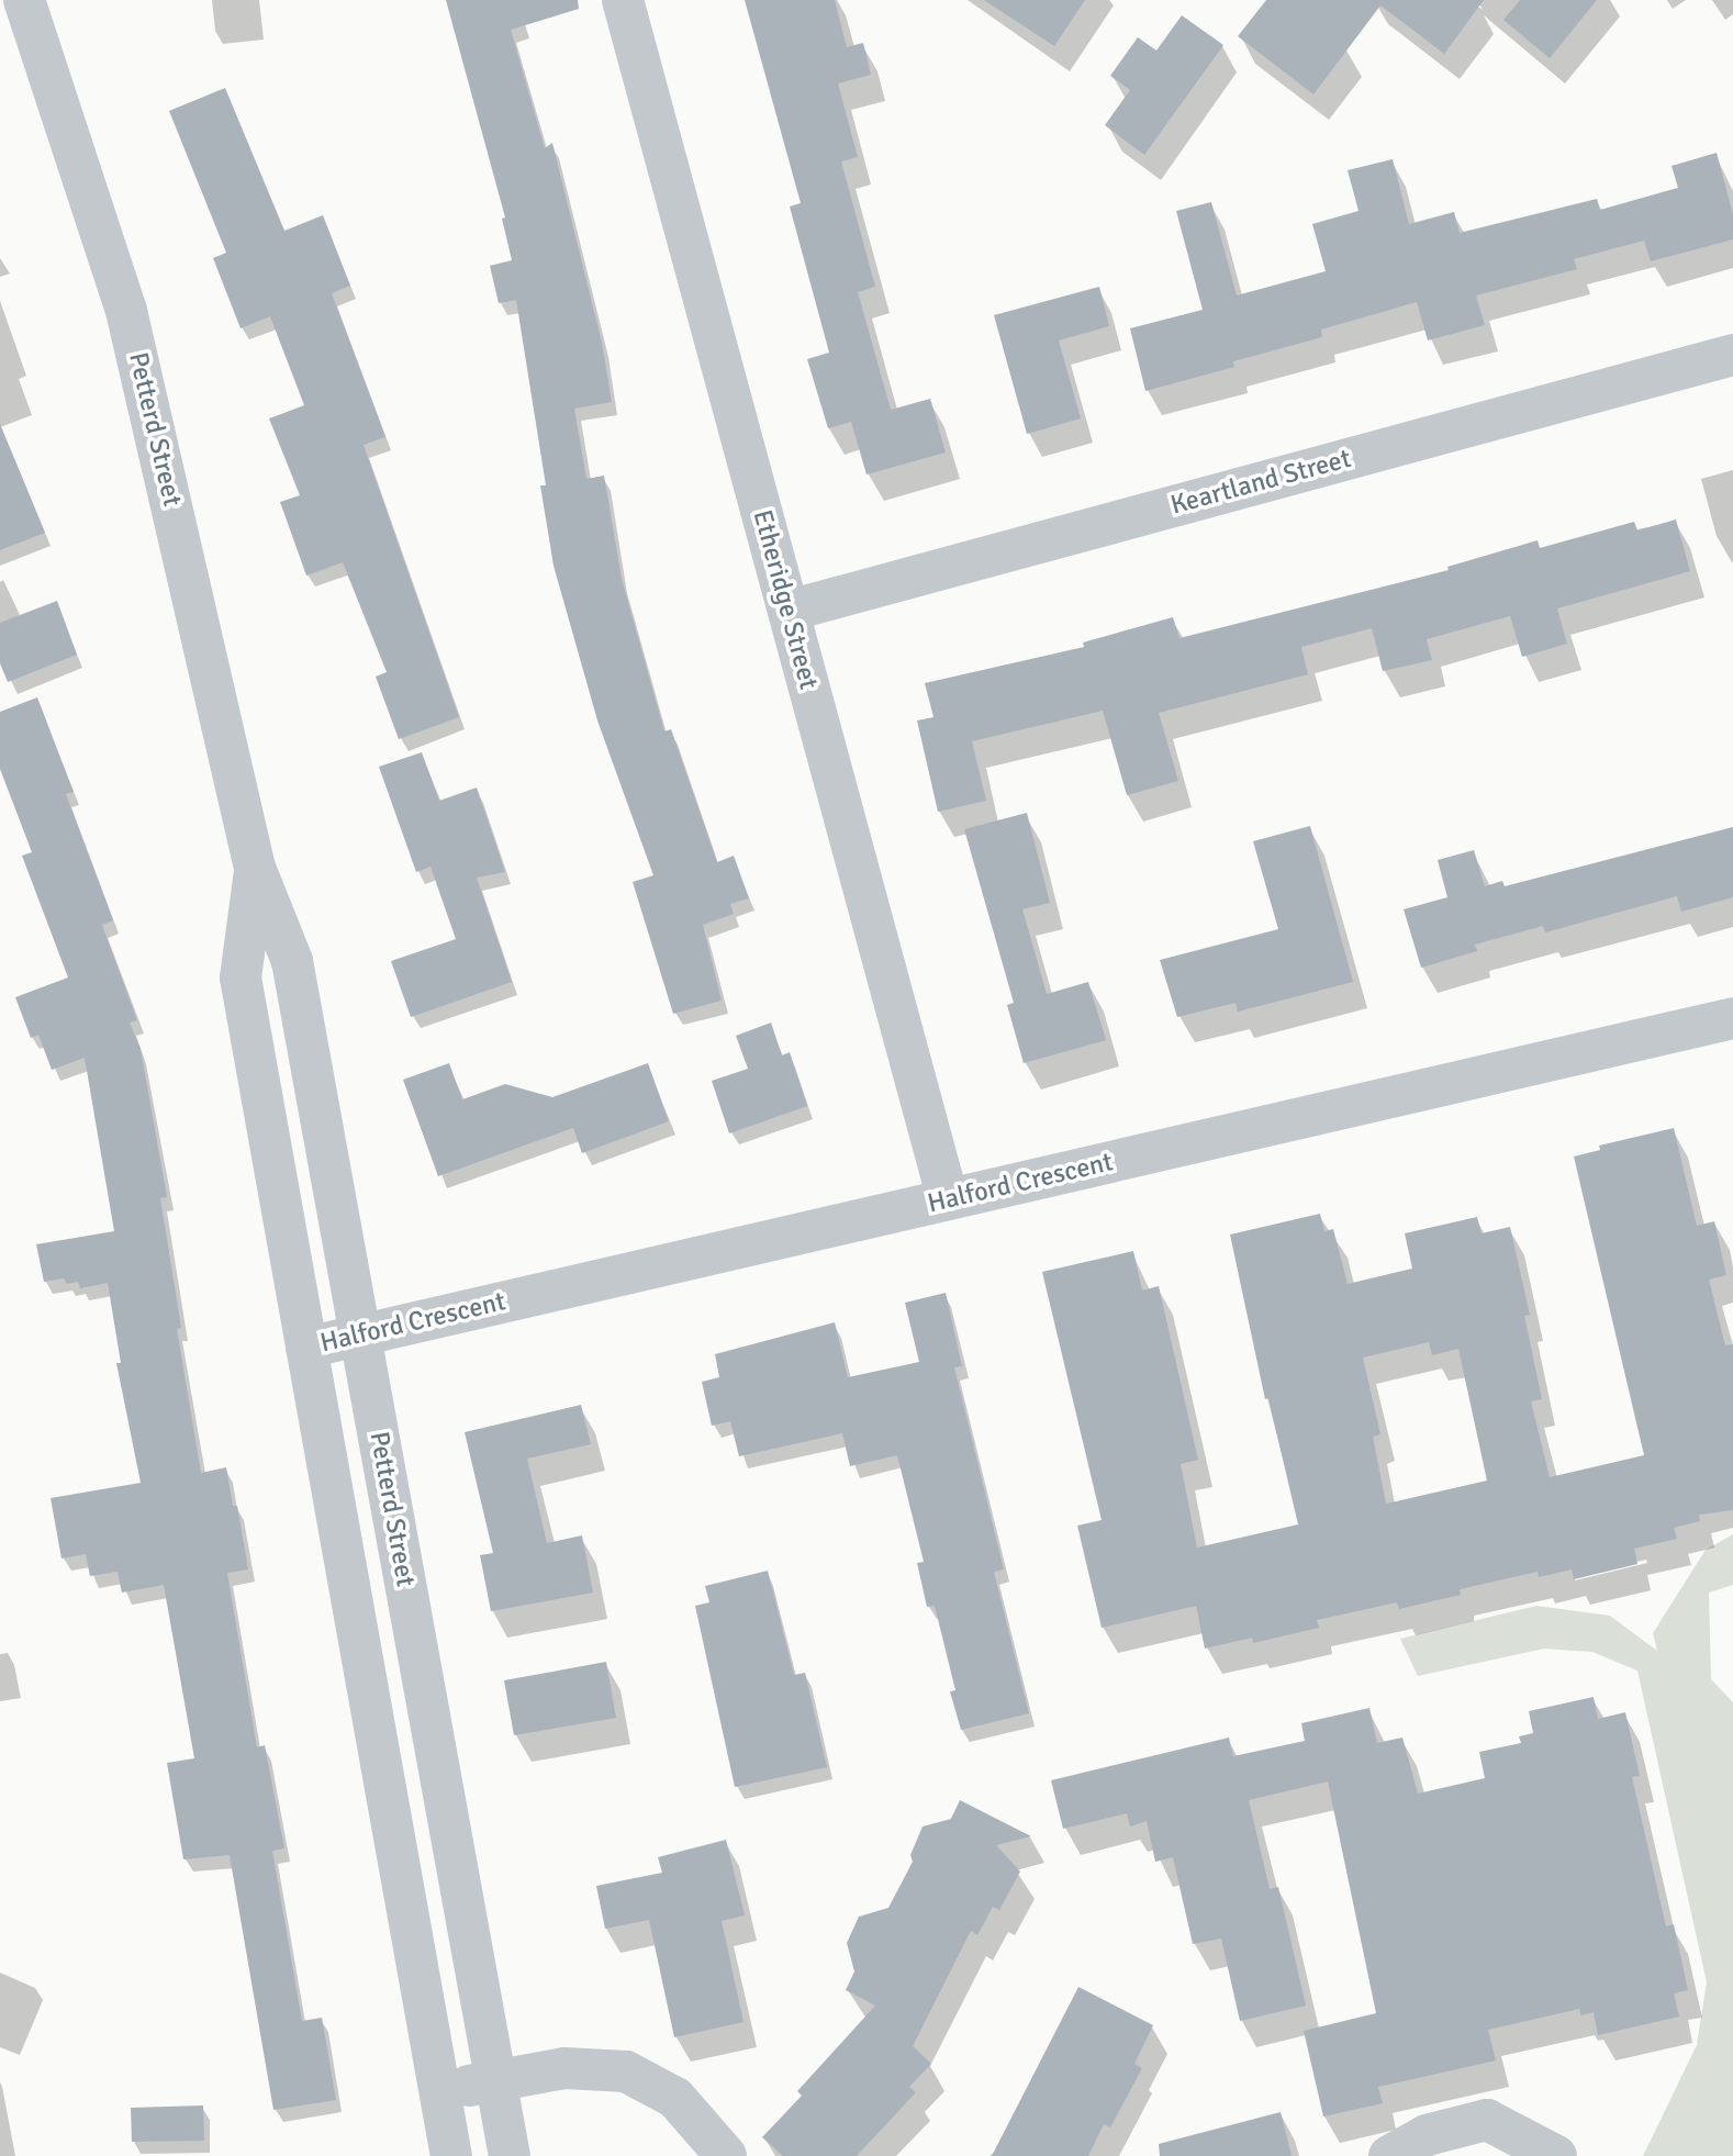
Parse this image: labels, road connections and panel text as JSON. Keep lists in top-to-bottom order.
{
  "streets": {
    "street": [
      "Petterd Street",
      "Keartland Street",
      "Etheridge Street",
      "Halford Crescent"
    ]
  },
  "crossings": [
    ["Petterd Street", "Halford Crescent"],
    ["Keartland Street", "Etheridge Street"],
    ["Etheridge Street", "Halford Crescent"]
  ]
}
